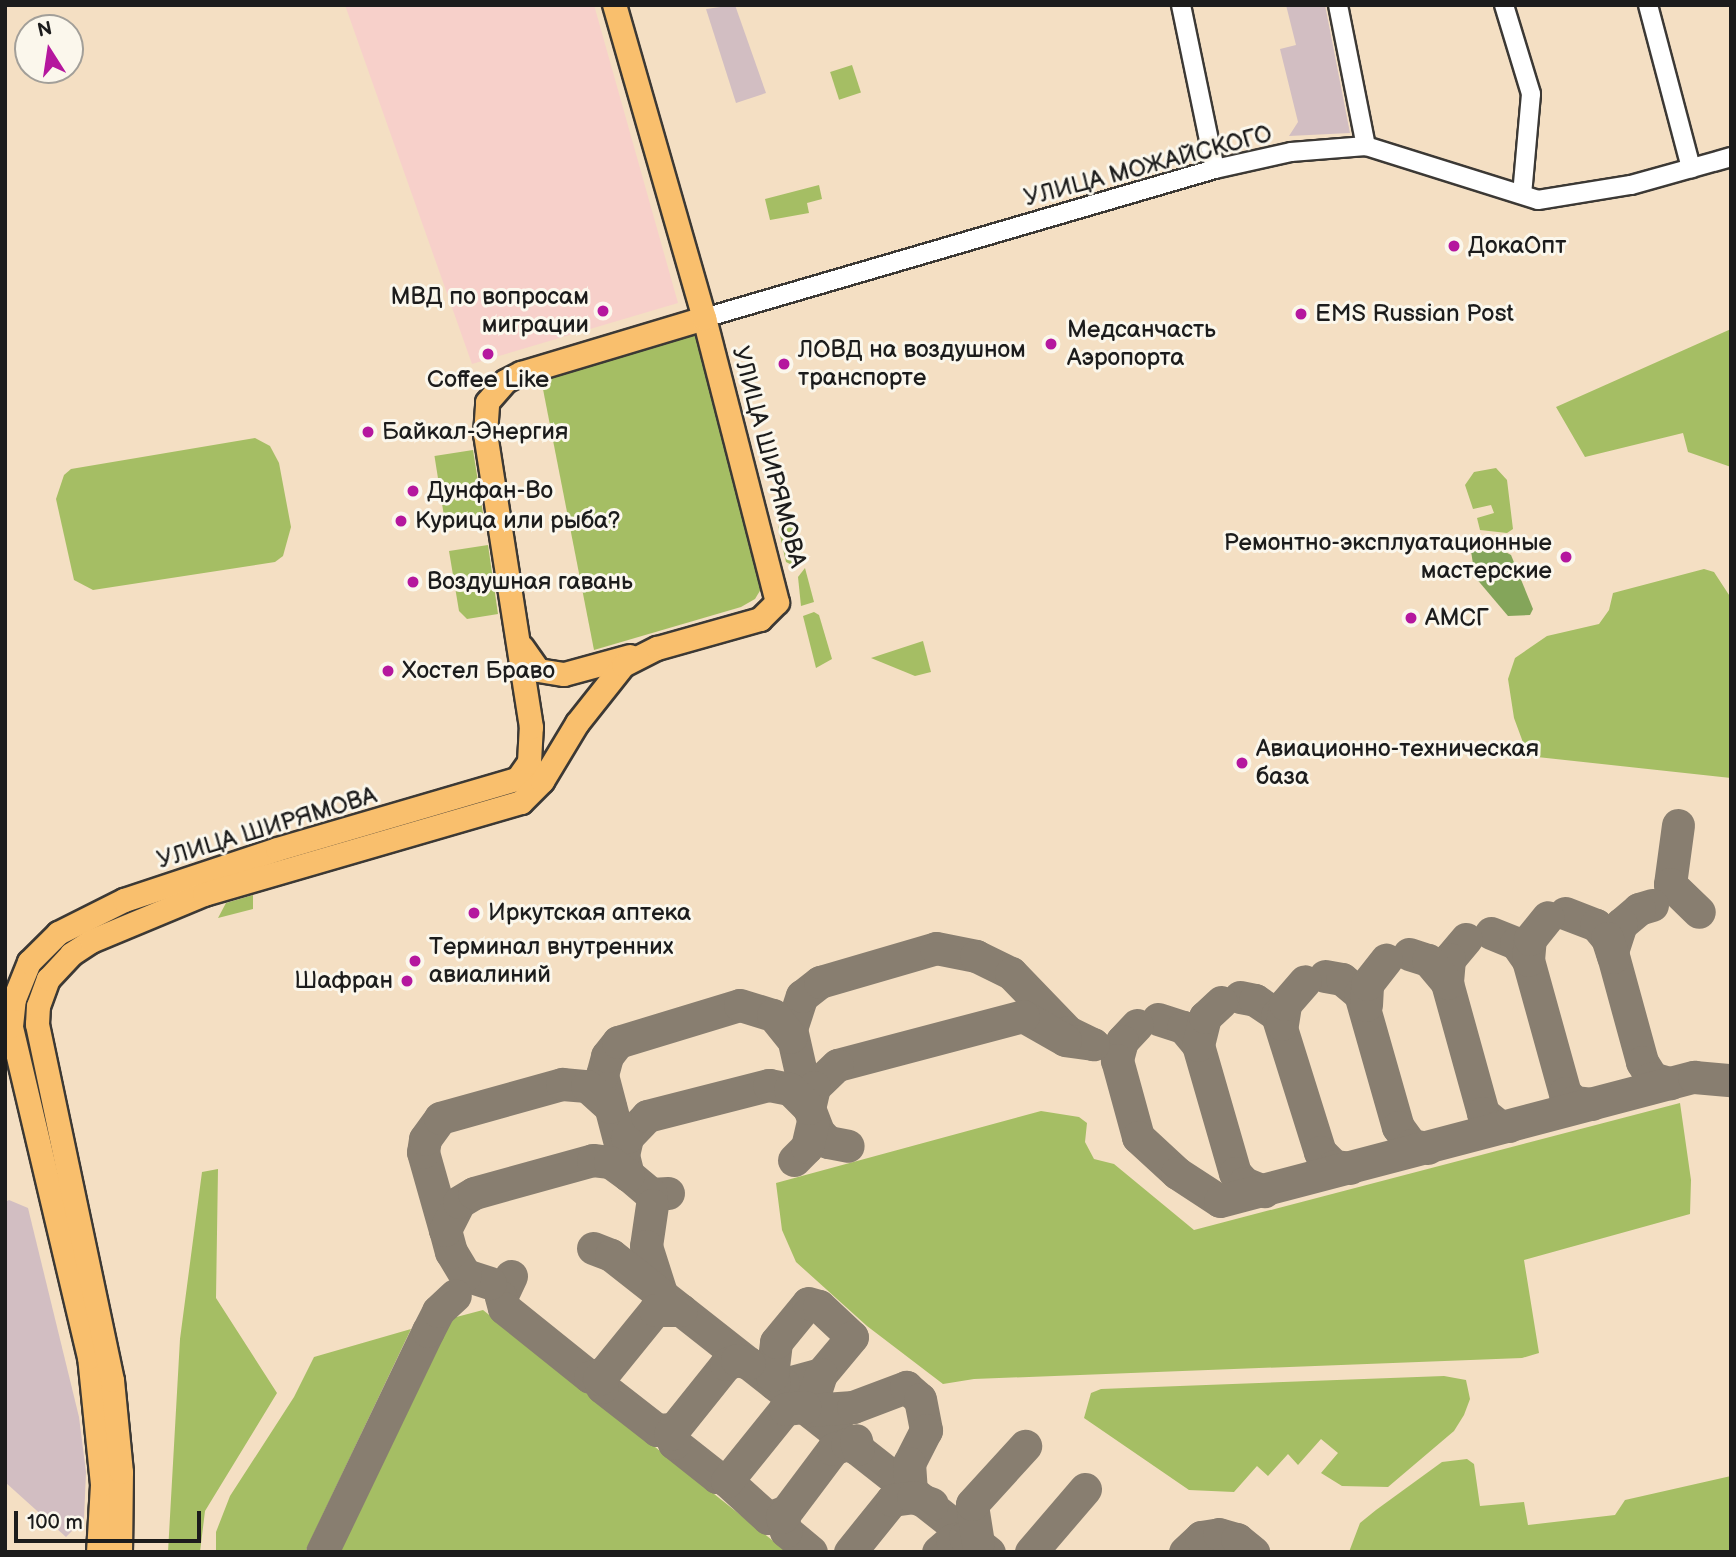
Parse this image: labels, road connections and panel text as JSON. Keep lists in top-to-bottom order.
{
  "streets": {
    "main road": ["УЛИЦА ШИРЯМОВА"],
    "street": ["УЛИЦА МОЖАЙСКОГО"]
  },
  "crossings": [
    ["УЛИЦА МОЖАЙСКОГО", "УЛИЦА ШИРЯМОВА"]
  ],
  "places": [
    "ДокаОпт",
    "МВД по вопросам миграции",
    "EMS Russian Рost",
    "Медсанчасть Аэропорта",
    "Coffee Like",
    "ЛОВД на воздушном транспорте",
    "Байкал-Энергия",
    "Дунфан-Во",
    "Курица или рыба?",
    "Ремонтно-эксплуатационные мастерские",
    "Воздушная гавань",
    "АМСГ",
    "Хостел Браво",
    "Авиационно-техническая база",
    "Иркутская аптека",
    "Терминал внутренних авиалиний",
    "Шафран"
  ],
  "scale_bar": "100 m",
  "north": "top"
}
